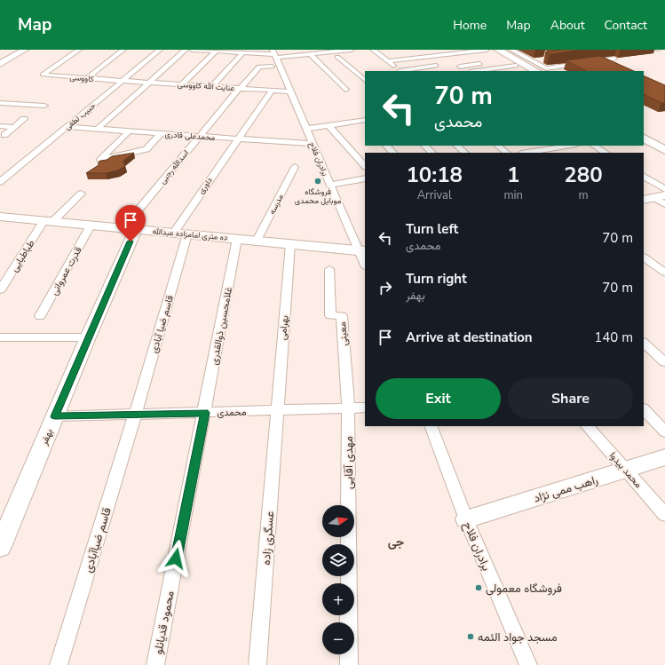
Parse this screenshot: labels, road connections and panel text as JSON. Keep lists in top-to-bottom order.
{
  "streets": {
    "street": [
      "کاووسی",
      "عنایت‌ الله کاووسی",
      "حبیب لطفی",
      "محمدعلی قادری",
      "برادران فلاح",
      "اسدالله رجبی",
      "داوری",
      "مدرسه",
      "ده متری امامزاده عبدالله",
      "طباطبایی",
      "قدرت عمروانی",
      "قاسم ضیا آبادی",
      "غلامحسین ذوالقدری",
      "بهرامی",
      "معینی",
      "محمدی",
      "بهفر",
      "مهدی آقایی",
      "محمد بیدوا",
      "راهب ممی نژاد",
      "عسگری زاده",
      "قاسم ضیاآبادی",
      "محمود قدیانلو"
    ]
  },
  "crossings": [
    ["کاووسی", "عنایت‌ الله کاووسی"],
    ["کاووسی", "حبیب لطفی"],
    ["عنایت‌ الله کاووسی", "حبیب لطفی"],
    ["عنایت‌ الله کاووسی", "برادران فلاح"],
    ["عنایت‌ الله کاووسی", "اسدالله رجبی"],
    ["حبیب لطفی", "محمدعلی قادری"],
    ["محمدعلی قادری", "برادران فلاح"],
    ["محمدعلی قادری", "اسدالله رجبی"],
    ["محمدعلی قادری", "داوری"],
    ["برادران فلاح", "ده متری امامزاده عبدالله"],
    ["برادران فلاح", "راهب ممی نژاد"],
    ["اسدالله رجبی", "ده متری امامزاده عبدالله"],
    ["اسدالله رجبی", "بهفر"],
    ["داوری", "ده متری امامزاده عبدالله"],
    ["مدرسه", "ده متری امامزاده عبدالله"],
    ["ده متری امامزاده عبدالله", "طباطبایی"],
    ["ده متری امامزاده عبدالله", "قدرت عمروانی"],
    ["ده متری امامزاده عبدالله", "قاسم ضیا آبادی"],
    ["ده متری امامزاده عبدالله", "غلامحسین ذوالقدری"],
    ["ده متری امامزاده عبدالله", "بهرامی"],
    ["ده متری امامزاده عبدالله", "بهفر"],
    ["قاسم ضیا آبادی", "محمدی"],
    ["قاسم ضیا آبادی", "قاسم ضیاآبادی"],
    ["غلامحسین ذوالقدری", "محمدی"],
    ["غلامحسین ذوالقدری", "محمود قدیانلو"],
    ["بهرامی", "محمدی"],
    ["بهرامی", "عسگری زاده"],
    ["معینی", "محمدی"],
    ["معینی", "مهدی آقایی"],
    ["محمدی", "بهفر"],
    ["محمدی", "مهدی آقایی"],
    ["محمدی", "عسگری زاده"],
    ["محمدی", "قاسم ضیاآبادی"],
    ["محمدی", "محمود قدیانلو"],
    ["محمد بیدوا", "راهب ممی نژاد"]
  ],
  "districts": ["جی"],
  "places": ["فروشگاه موبایل محمدی", "فروشگاه معمولی", "مسجد جواد الئمه"],
  "north": "right",
  "page": {
    "header": "Map",
    "nav": [
      "Home",
      "Map",
      "About",
      "Contact"
    ],
    "turn": ["70 m", "محمدی"],
    "eta": [
      "10:18",
      "Arrival",
      "1",
      "min",
      "280",
      "m"
    ],
    "list": [
      {
        "name": "Turn left",
        "note": "محمدی",
        "value": "70 m"
      },
      {
        "name": "Turn right",
        "note": "بهفر",
        "value": "70 m"
      },
      {
        "name": "Arrive at destination",
        "value": "140 m"
      }
    ],
    "buttons": ["Exit", "Share"],
    "map_buttons": ["+", "−"]
  }
}
